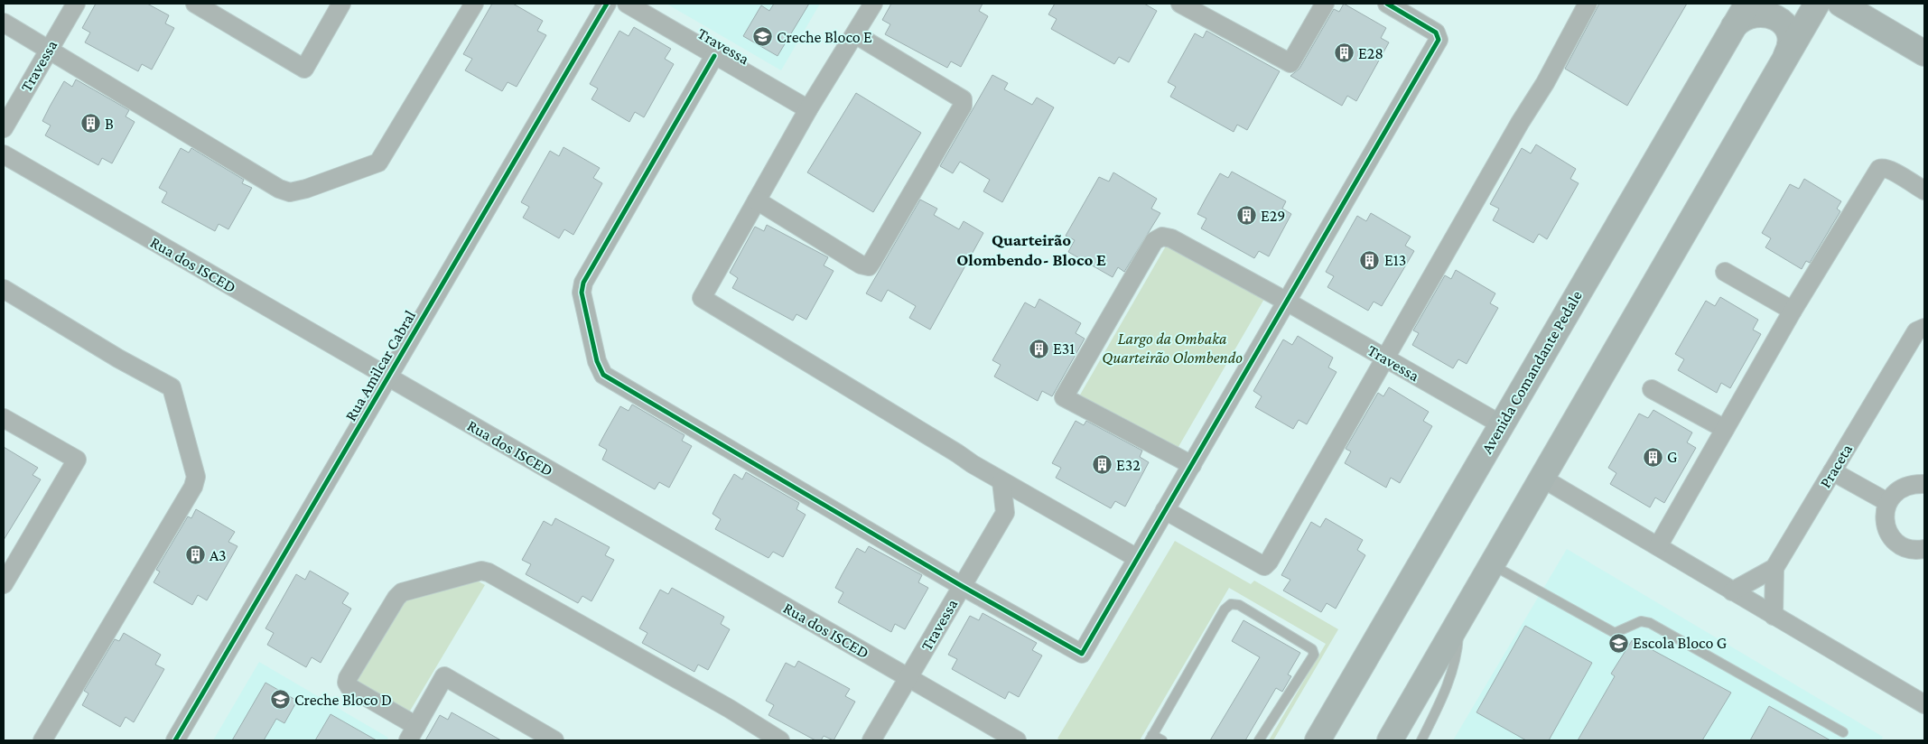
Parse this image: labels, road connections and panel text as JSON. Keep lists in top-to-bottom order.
{
  "streets": {
    "street": [
      "Travessa",
      "Rua dos ISCED",
      "Rua Amilcar Cabral",
      "Avenida Comandante Pedale",
      "Praceta"
    ]
  },
  "crossings": [
    ["Travessa", "Rua dos ISCED"],
    ["Travessa", "Avenida Comandante Pedale"],
    ["Rua dos ISCED", "Rua Amilcar Cabral"]
  ],
  "districts": ["Quarteirão Olombendo- Bloco E"],
  "parks": ["Largo da Ombaka Quarteirão Olombendo"],
  "places": {
    "school or university": ["Creche Bloco E", "Escola Bloco G", "Creche Bloco D"],
    "building": [
      "E28",
      "B",
      "E29",
      "E13",
      "E31",
      "G",
      "E32",
      "A3"
    ]
  }
}
